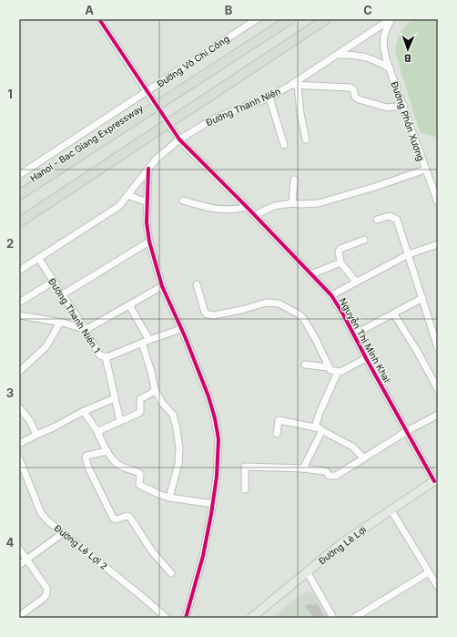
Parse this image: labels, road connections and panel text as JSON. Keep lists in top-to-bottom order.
{
  "streets": {
    "highway": ["Hanoi - Bac Giang Expressway"],
    "main road": ["Đường Lê Lợi"],
    "street": [
      "Đường Võ Chí Công",
      "Đường Thanh Niên",
      "Đường Phồn Xương",
      "Đường Thanh Niên 1",
      "Nguyễn Thị Minh Khai",
      "Đường Lê Lợi 2"
    ]
  },
  "crossings": [
    ["Đường Thanh Niên", "Đường Phồn Xương"],
    ["Đường Thanh Niên", "Đường Thanh Niên 1"],
    ["Đường Thanh Niên", "Nguyễn Thị Minh Khai"],
    ["Nguyễn Thị Minh Khai", "Đường Lê Lợi"]
  ],
  "north": "bottom",
  "grid": {
    "columns": ["A", "B", "C"],
    "rows": [
      "1",
      "2",
      "3",
      "4"
    ]
  }
}
